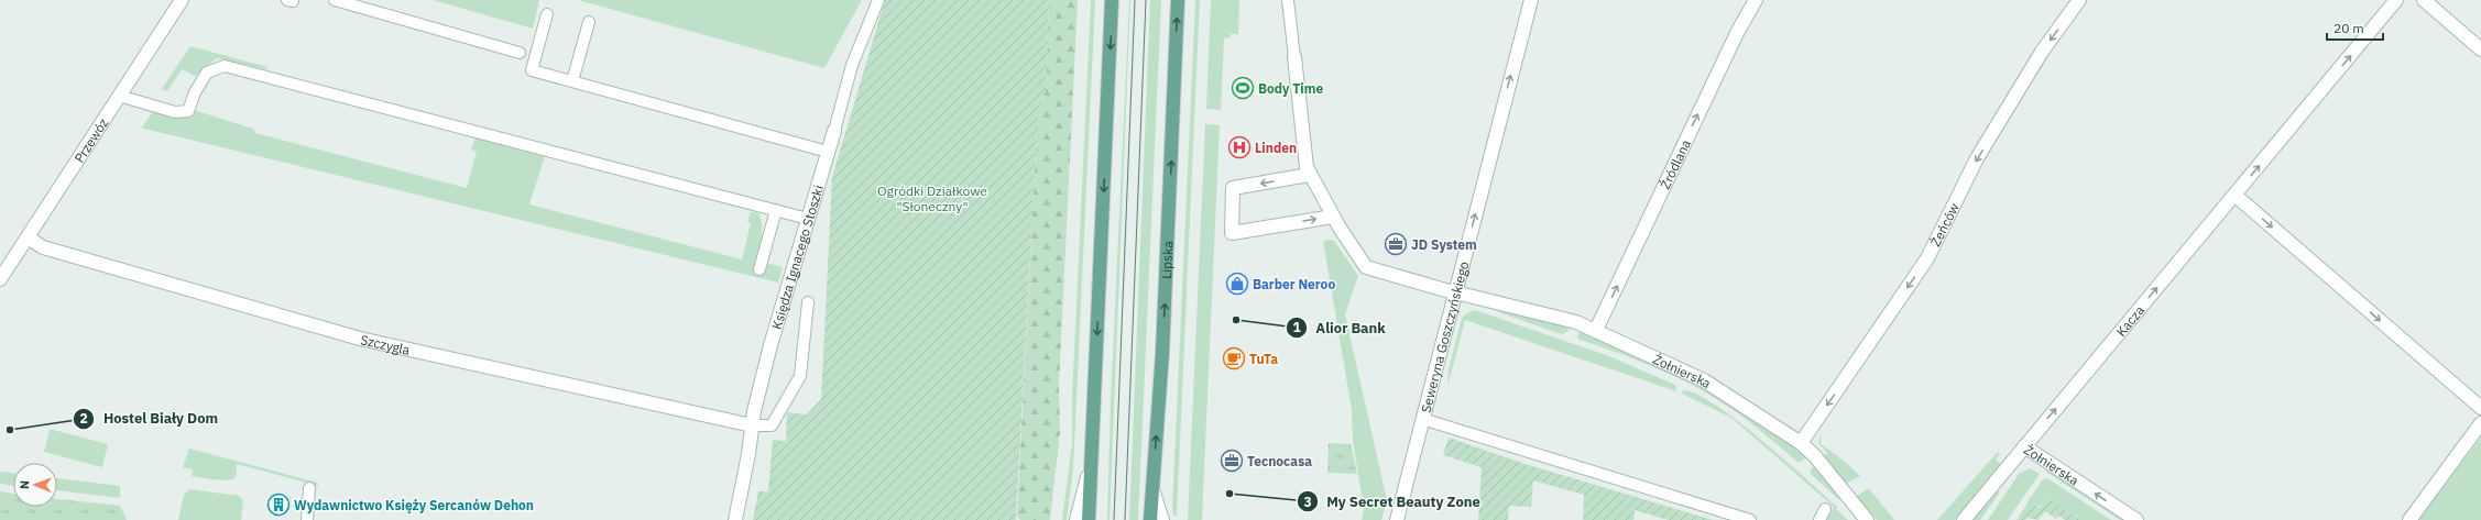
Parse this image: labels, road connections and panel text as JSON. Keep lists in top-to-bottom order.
{
  "streets": {
    "main road": ["Lipska"],
    "street": [
      "Przewóz",
      "Źródlana",
      "Żeńców",
      "Księdza Ignacego Stoszki",
      "Kacza",
      "Seweryna Goszczyńskiego",
      "Szczygla",
      "Żołnierska"
    ]
  },
  "crossings": [
    ["Przewóz", "Szczygla"],
    ["Źródlana", "Żołnierska"],
    ["Żeńców", "Żołnierska"],
    ["Księdza Ignacego Stoszki", "Szczygla"],
    ["Kacza", "Żołnierska"],
    ["Seweryna Goszczyńskiego", "Żołnierska"]
  ],
  "one_way": [
    "Źródlana",
    "Żeńców",
    "Kacza",
    "Seweryna Goszczyńskiego"
  ],
  "parks": ["Ogródki Działkowe \"Słoneczny\""],
  "places": {
    "sports": ["Body Time"],
    "hospital": ["Linden"],
    "office": ["JD System", "Tecnocasa"],
    "shop": ["Barber Neroo"],
    "other": ["Alior Bank", "Hostel Biały Dom", "My Secret Beauty Zone"],
    "cafe": ["TuTa"],
    "building": ["Wydawnictwo Księży Sercanów Dehon"]
  },
  "scale_bar": "20 m",
  "north": "left"
}
